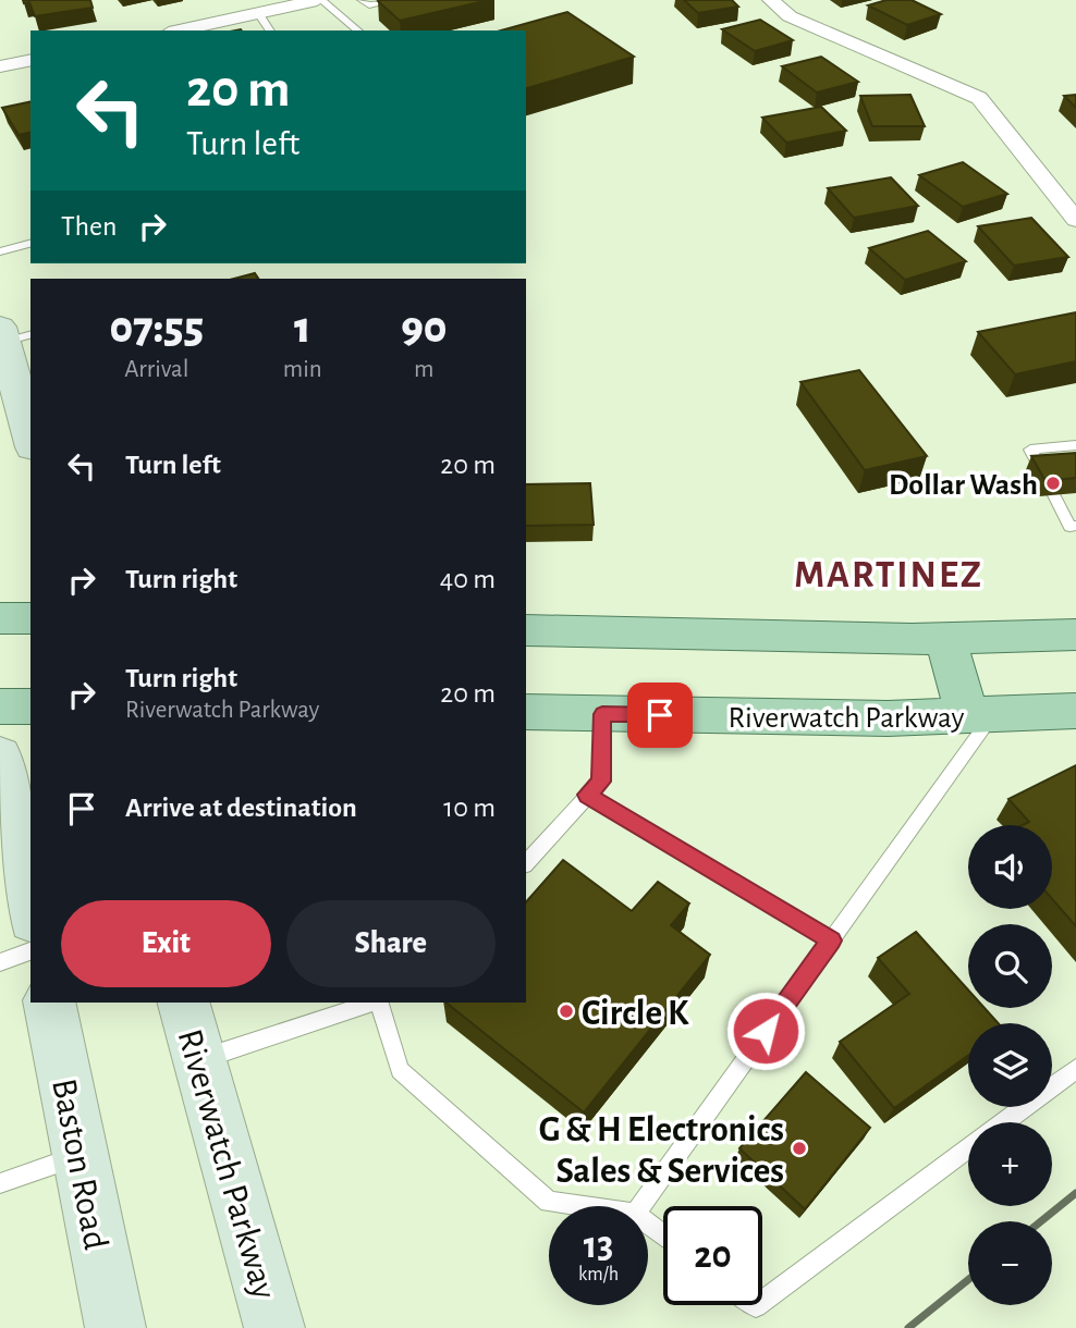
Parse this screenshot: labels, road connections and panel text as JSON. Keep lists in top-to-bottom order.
{
  "streets": {
    "main road": ["Riverwatch Parkway", "Baston Road"]
  },
  "districts": ["MARTINEZ"],
  "places": ["Dollar Wash", "Circle K", "G & H Electronics Sales & Services"],
  "page": {
    "turn": ["20 m", "Turn left"],
    "then": "Then",
    "eta": [
      "07:55",
      "Arrival",
      "1",
      "min",
      "90",
      "m"
    ],
    "list": [
      {
        "name": "Turn left",
        "value": "20 m"
      },
      {
        "name": "Turn right",
        "value": "40 m"
      },
      {
        "name": "Turn right",
        "note": "Riverwatch Parkway",
        "value": "20 m"
      },
      {
        "name": "Arrive at destination",
        "value": "10 m"
      }
    ],
    "map_buttons": ["+", "−"],
    "buttons": ["Exit", "Share"],
    "speed": "13 km/h",
    "limit": "20"
  }
}
